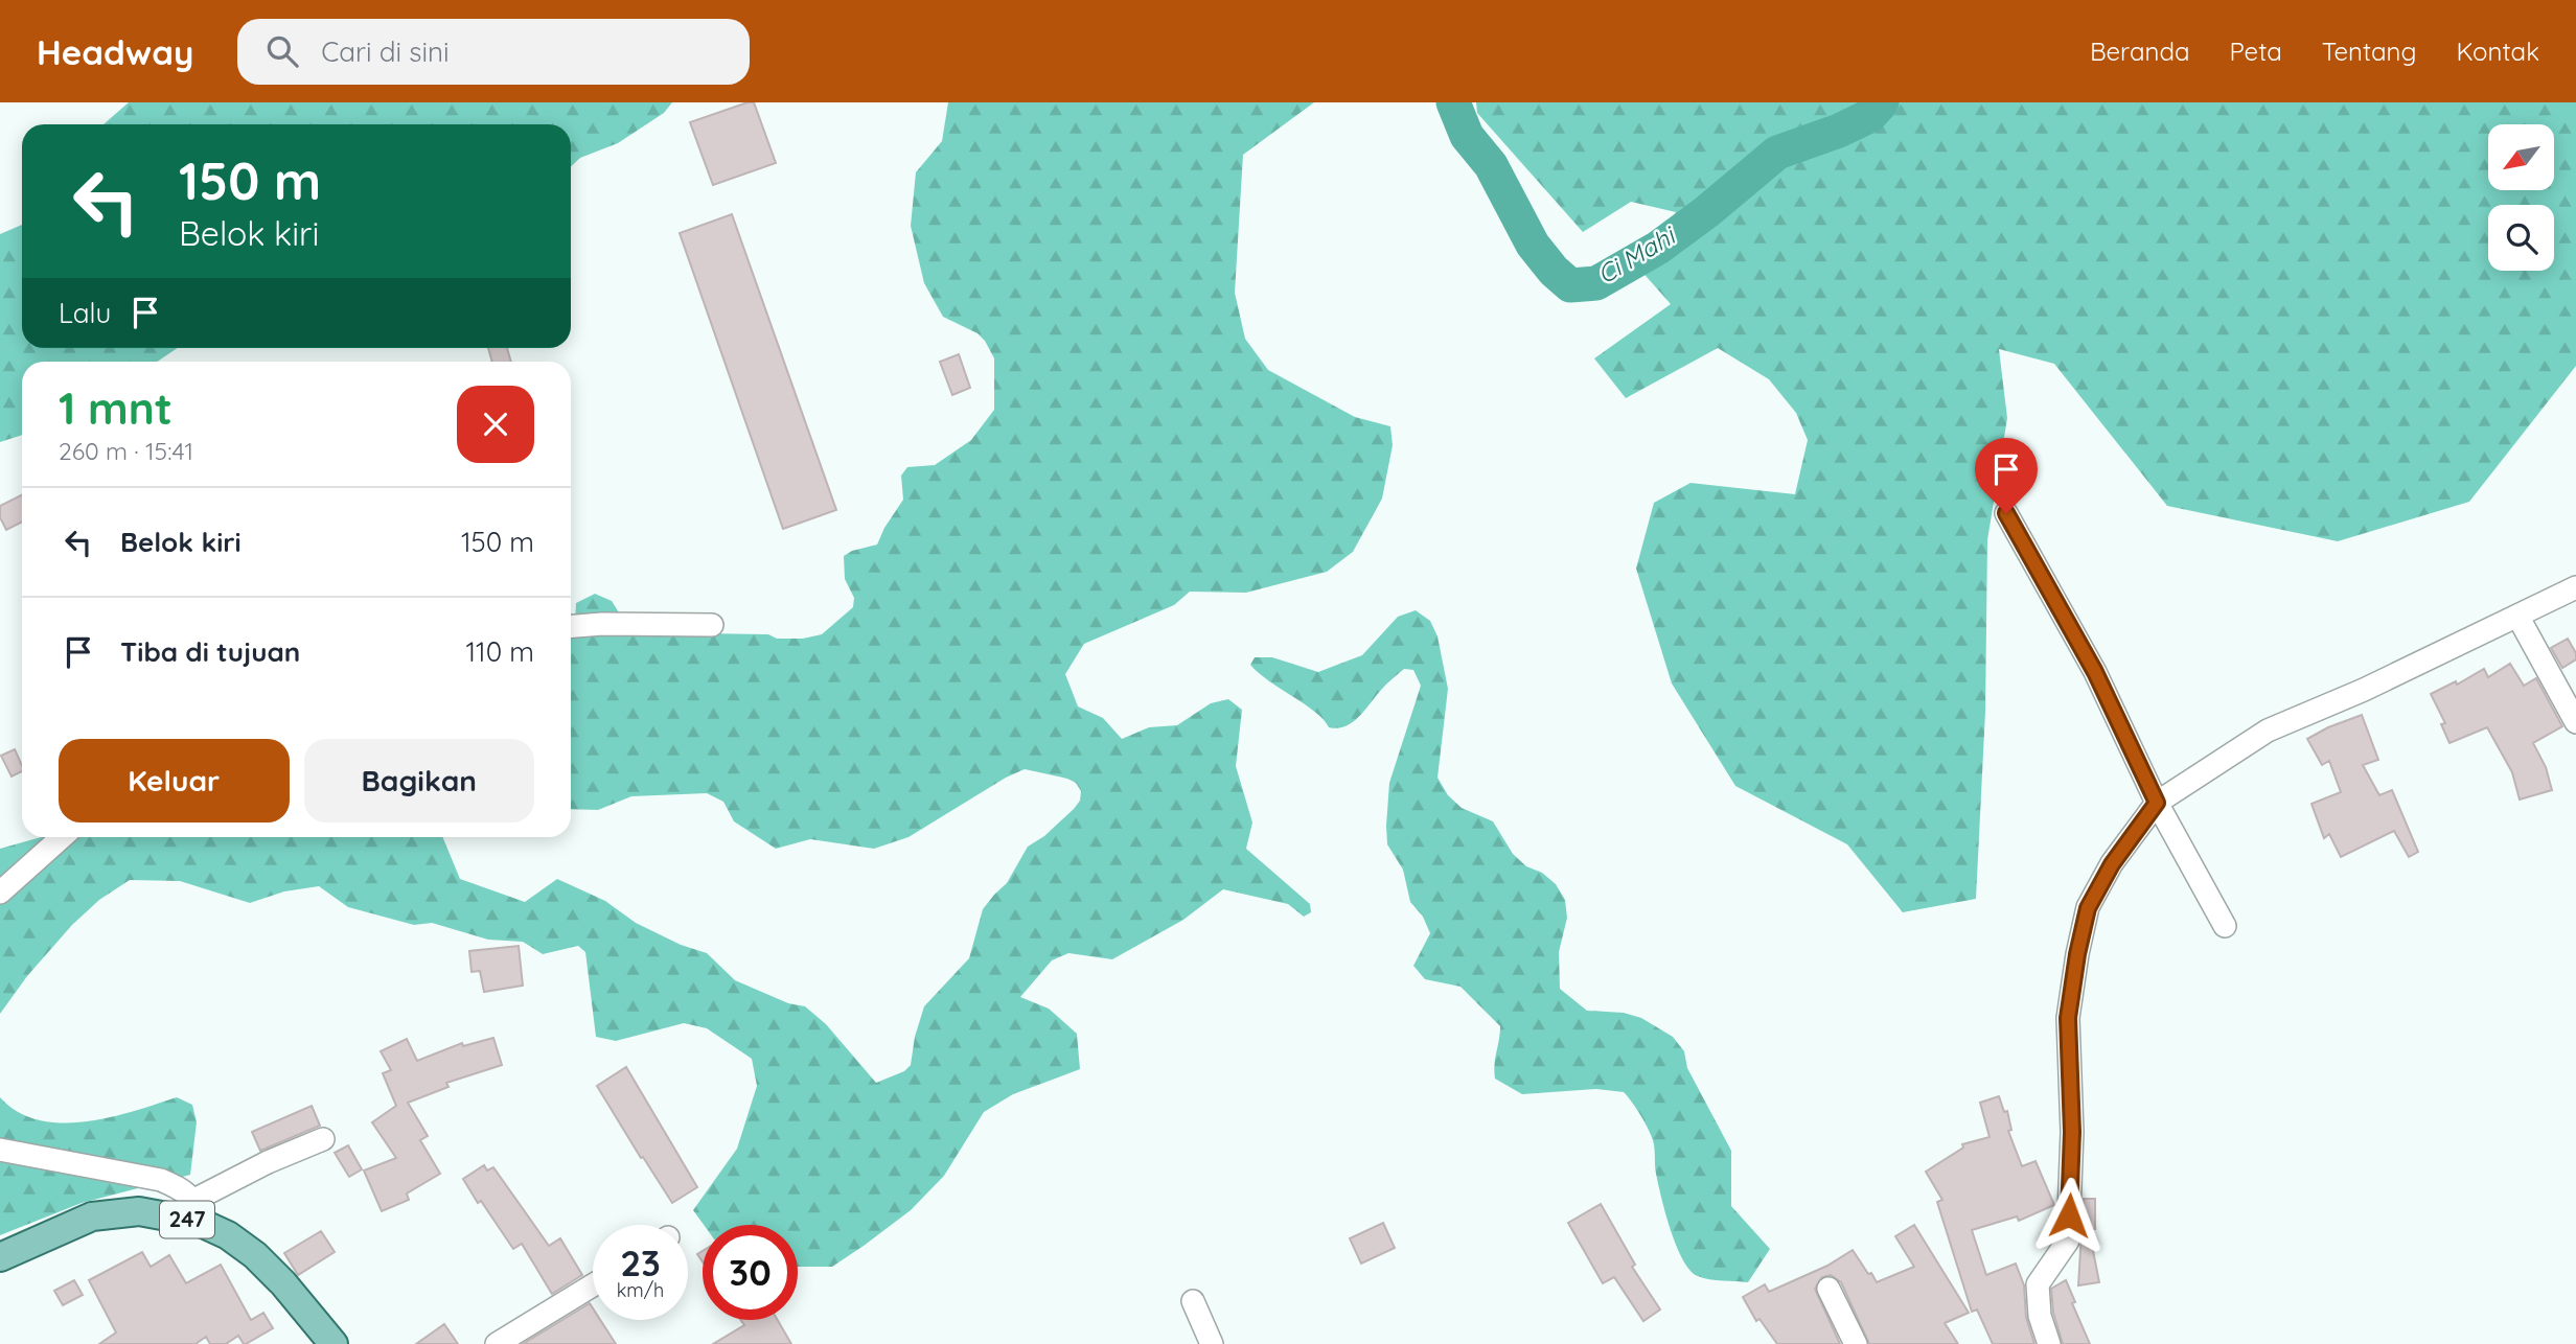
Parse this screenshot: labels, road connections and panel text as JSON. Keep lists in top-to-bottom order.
{
  "streets": {
    "main road": ["247"]
  },
  "water": ["Ci Mahi"],
  "north": "bottom left",
  "page": {
    "header": "Headway",
    "search": "Cari di sini",
    "nav": [
      "Beranda",
      "Peta",
      "Tentang",
      "Kontak"
    ],
    "turn": ["150 m", "Belok kiri"],
    "then": "Lalu",
    "heading": ["1 mnt", "260 m · 15:41"],
    "list": [
      {
        "name": "Belok kiri",
        "value": "150 m"
      },
      {
        "name": "Tiba di tujuan",
        "value": "110 m"
      }
    ],
    "buttons": ["Keluar", "Bagikan"],
    "speed": "23 km/h",
    "limit": "30"
  }
}
